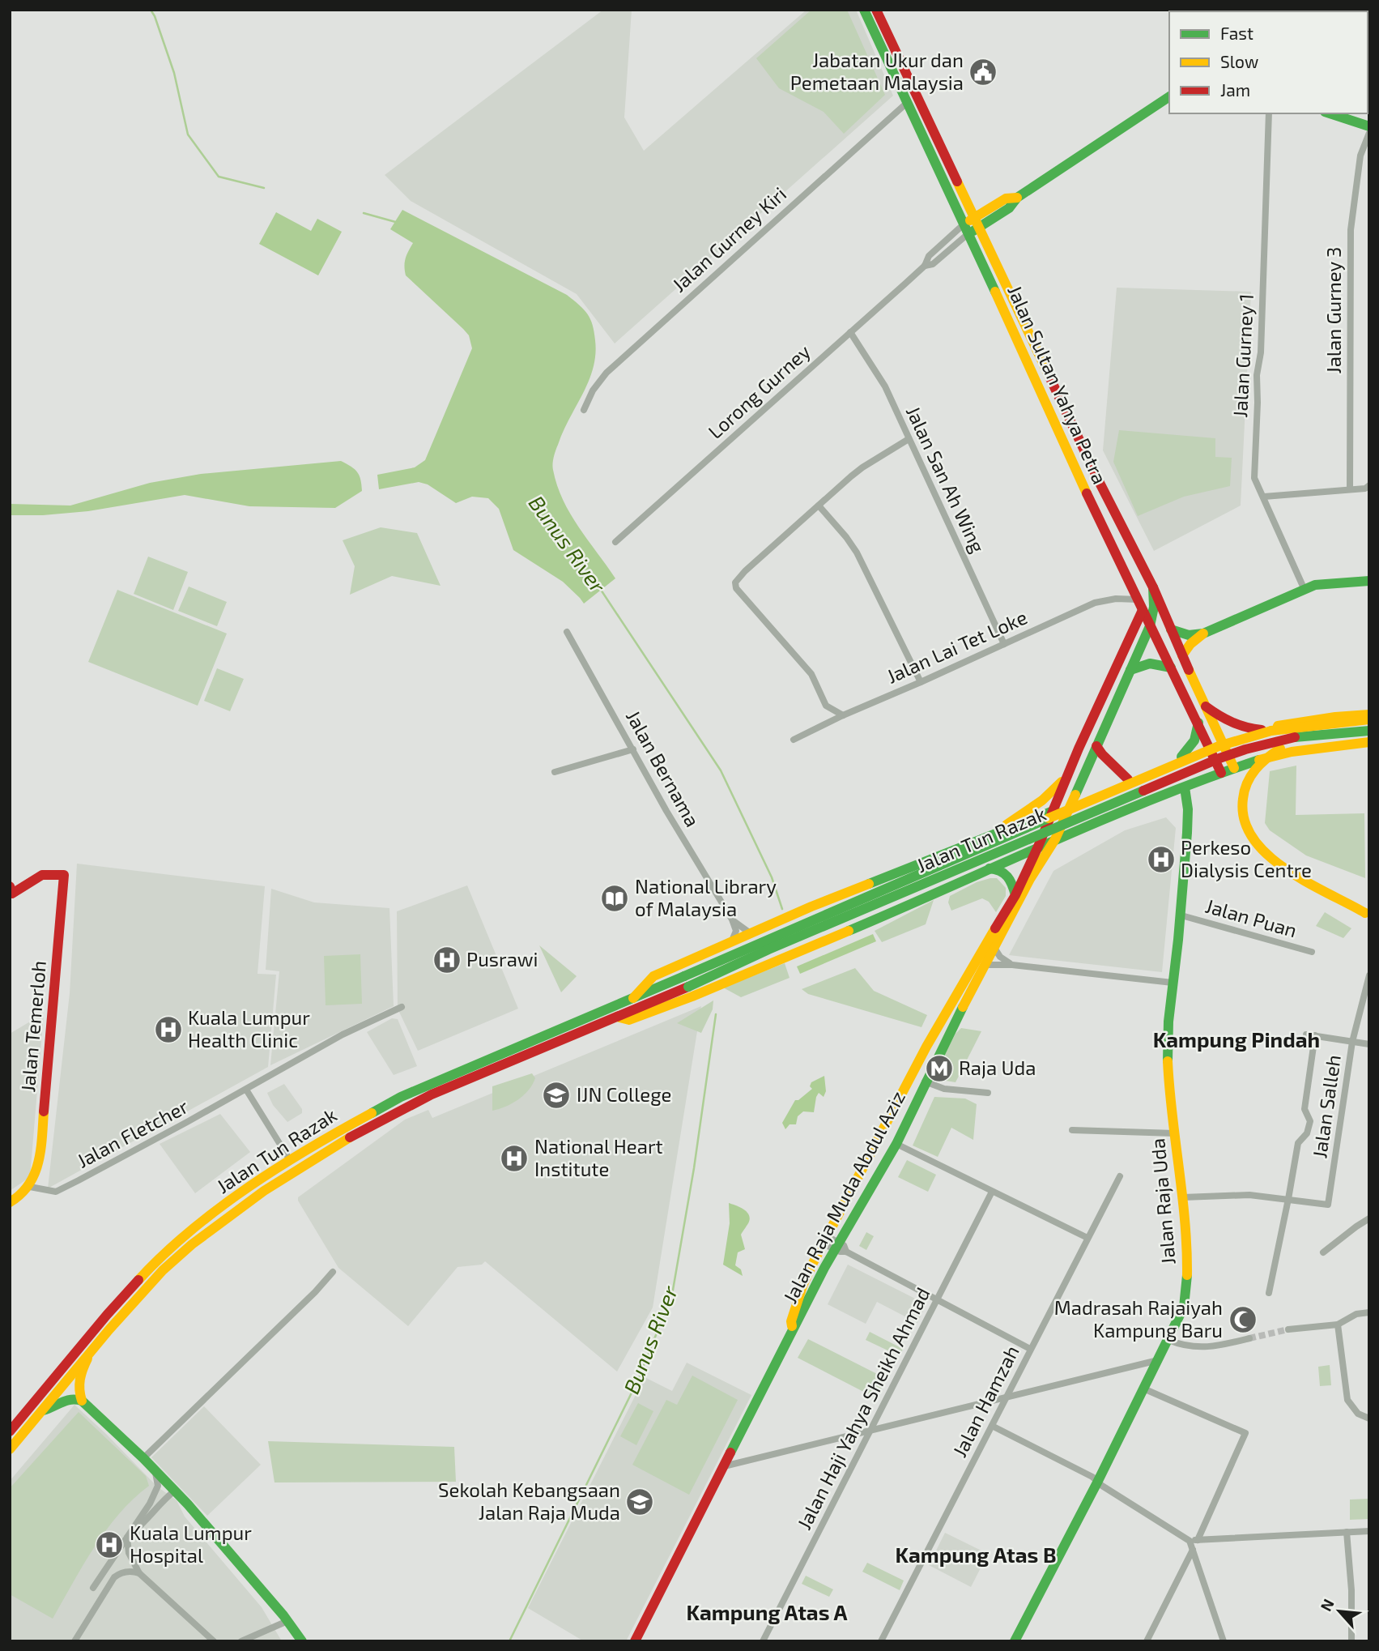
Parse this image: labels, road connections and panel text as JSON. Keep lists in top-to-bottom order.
{
  "streets": {
    "main road": [
      "Jalan Sultan Yahya Petra",
      "Jalan Tun Razak",
      "Jalan Temerloh",
      "Jalan Raja Muda Abdul Aziz",
      "Jalan Raja Uda"
    ],
    "street": [
      "Jalan Gurney Kiri",
      "Jalan Gurney 3",
      "Jalan Gurney 1",
      "Lorong Gurney",
      "Jalan San Ah Wing",
      "Jalan Lai Tet Loke",
      "Jalan Bernama",
      "Jalan Puan",
      "Jalan Salleh",
      "Jalan Fletcher",
      "Jalan Hamzah",
      "Jalan Haji Yahya Sheikh Ahmad"
    ]
  },
  "crossings": [
    ["Jalan Gurney Kiri", "Jalan Sultan Yahya Petra"],
    ["Jalan Sultan Yahya Petra", "Lorong Gurney"],
    ["Jalan Sultan Yahya Petra", "Jalan Lai Tet Loke"],
    ["Jalan Sultan Yahya Petra", "Jalan Tun Razak"],
    ["Jalan Sultan Yahya Petra", "Jalan Raja Muda Abdul Aziz"],
    ["Lorong Gurney", "Jalan San Ah Wing"],
    ["Jalan San Ah Wing", "Jalan Lai Tet Loke"],
    ["Jalan Bernama", "Jalan Tun Razak"],
    ["Jalan Tun Razak", "Jalan Raja Muda Abdul Aziz"],
    ["Jalan Tun Razak", "Jalan Raja Uda"],
    ["Jalan Puan", "Jalan Raja Uda"],
    ["Jalan Temerloh", "Jalan Fletcher"]
  ],
  "districts": ["Kampung Pindah", "Kampung Atas B", "Kampung Atas A"],
  "water": ["Bunus River"],
  "places": {
    "public building": ["Jabatan Ukur dan Pemetaan Malaysia"],
    "hospital": [
      "Perkeso Dialysis Centre",
      "Pusrawi",
      "Kuala Lumpur Health Clinic",
      "National Heart Institute",
      "Kuala Lumpur Hospital"
    ],
    "library": ["National Library of Malaysia"],
    "metro station": ["Raja Uda"],
    "school or university": ["IJN College", "Sekolah Kebangsaan Jalan Raja Muda"],
    "mosque": ["Madrasah Rajaiyah Kampung Baru"]
  },
  "legend": ["Fast", "Slow", "Jam"],
  "north": "top left"
}
